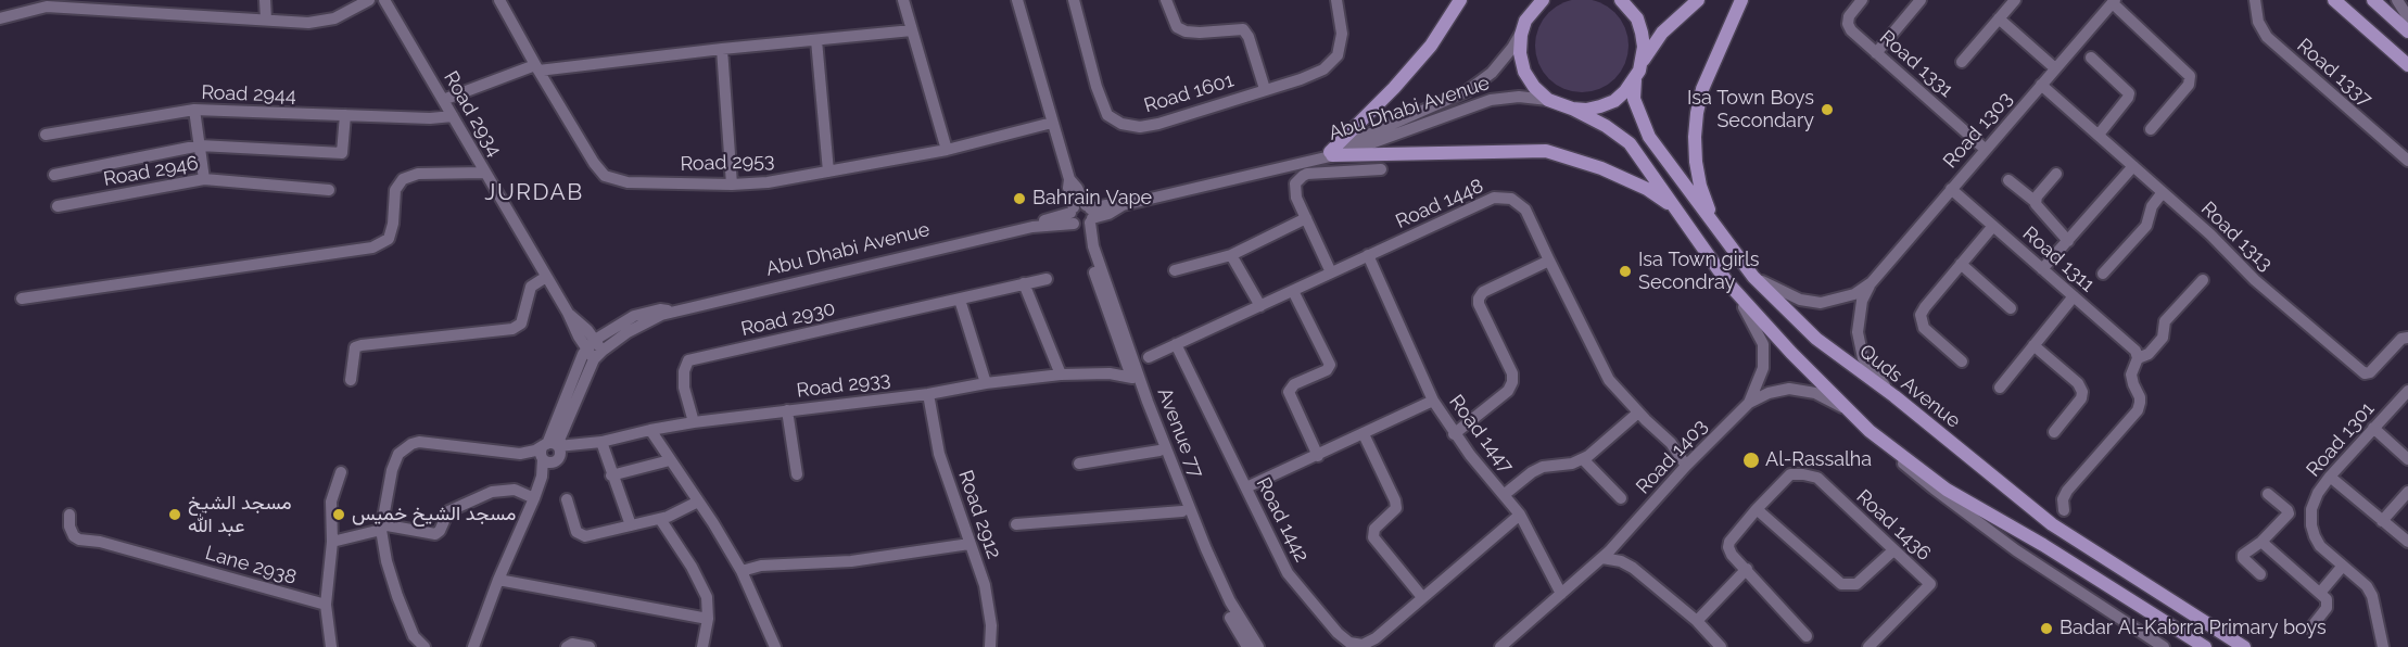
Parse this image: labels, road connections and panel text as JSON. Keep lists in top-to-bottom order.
{
  "streets": {
    "main road": ["Quds Avenue"],
    "street": [
      "Road 1331",
      "Road 1337",
      "Road 1601",
      "Road 2944",
      "Abu Dhabi Avenue",
      "Road 2934",
      "Road 1303",
      "Road 2953",
      "Road 2946",
      "Road 1448",
      "Road 1313",
      "Road 1311",
      "Road 2930",
      "Road 2933",
      "Avenue 77",
      "Road 1447",
      "Road 1301",
      "Road 1403",
      "Road 2912",
      "Road 1442",
      "Road 1436",
      "Lane 2938"
    ]
  },
  "crossings": [
    ["Road 1331", "Road 1303"],
    ["Road 2944", "Road 2934"],
    ["Abu Dhabi Avenue", "Road 2934"],
    ["Abu Dhabi Avenue", "Avenue 77"],
    ["Road 1303", "Road 1313"],
    ["Road 1303", "Road 1311"],
    ["Road 1303", "Quds Avenue"],
    ["Road 2953", "Avenue 77"],
    ["Road 1448", "Road 2933"],
    ["Road 1448", "Avenue 77"],
    ["Road 1448", "Road 1447"],
    ["Road 1448", "Road 1403"],
    ["Road 1448", "Road 1442"],
    ["Road 2930", "Road 2933"],
    ["Road 2933", "Avenue 77"],
    ["Road 2933", "Road 2912"],
    ["Road 1447", "Road 1403"],
    ["Road 1447", "Road 1442"]
  ],
  "districts": ["JURDAB"],
  "places": [
    "Isa Town Boys Secondary",
    "Bahrain Vape",
    "Isa Town girls Secondray",
    "Al-Rassalha",
    "مسجد الشيخ عبد الله",
    "مسجد الشيخ خميس",
    "Badar Al-Kabrra Primary boys"
  ]
}
